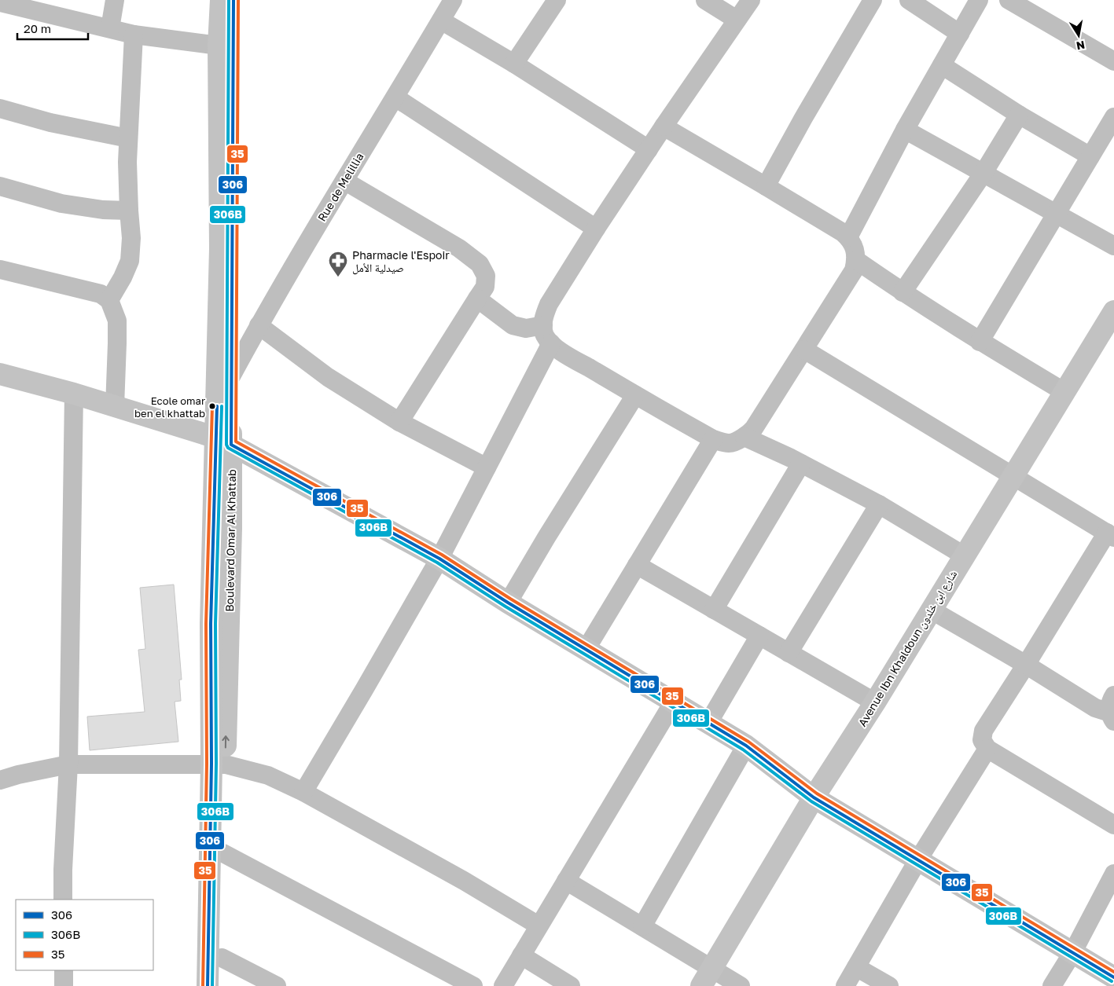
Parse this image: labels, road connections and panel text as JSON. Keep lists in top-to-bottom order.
{
  "streets": {
    "street": ["Rue de Melillia", "Boulevard Omar Al Khattab", "Avenue Ibn Khaldoun شارع ابن خلدون"]
  },
  "crossings": [
    ["Rue de Melillia", "Boulevard Omar Al Khattab"]
  ],
  "places": {
    "pharmacy": ["Pharmacie l'Espoir صيدلية الأمل"],
    "other": ["Ecole omar ben el khattab"]
  },
  "lines": ["transit line 306", "transit line 306B", "transit line 35"],
  "legend": ["306", "306B", "35"],
  "scale_bar": "20 m",
  "north": "bottom"
}
